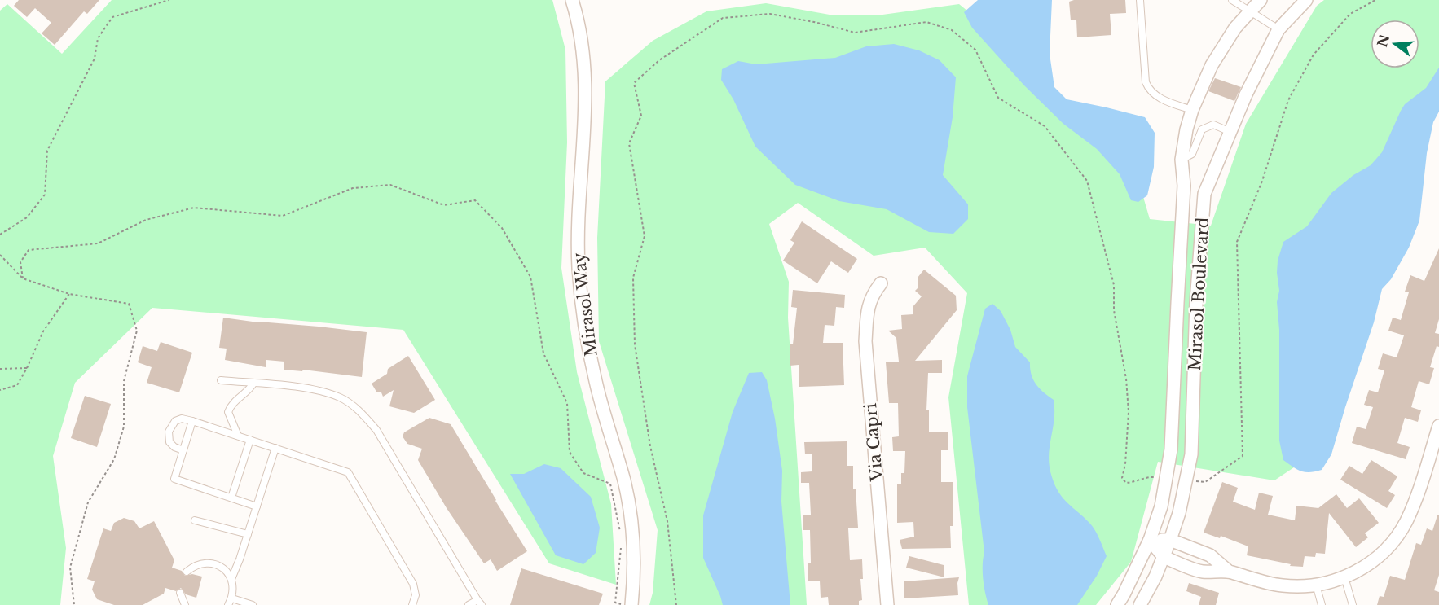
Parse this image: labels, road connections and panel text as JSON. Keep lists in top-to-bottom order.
{
  "streets": {
    "street": ["Mirasol Boulevard", "Mirasol Way", "Via Capri"]
  },
  "north": "left"
}
